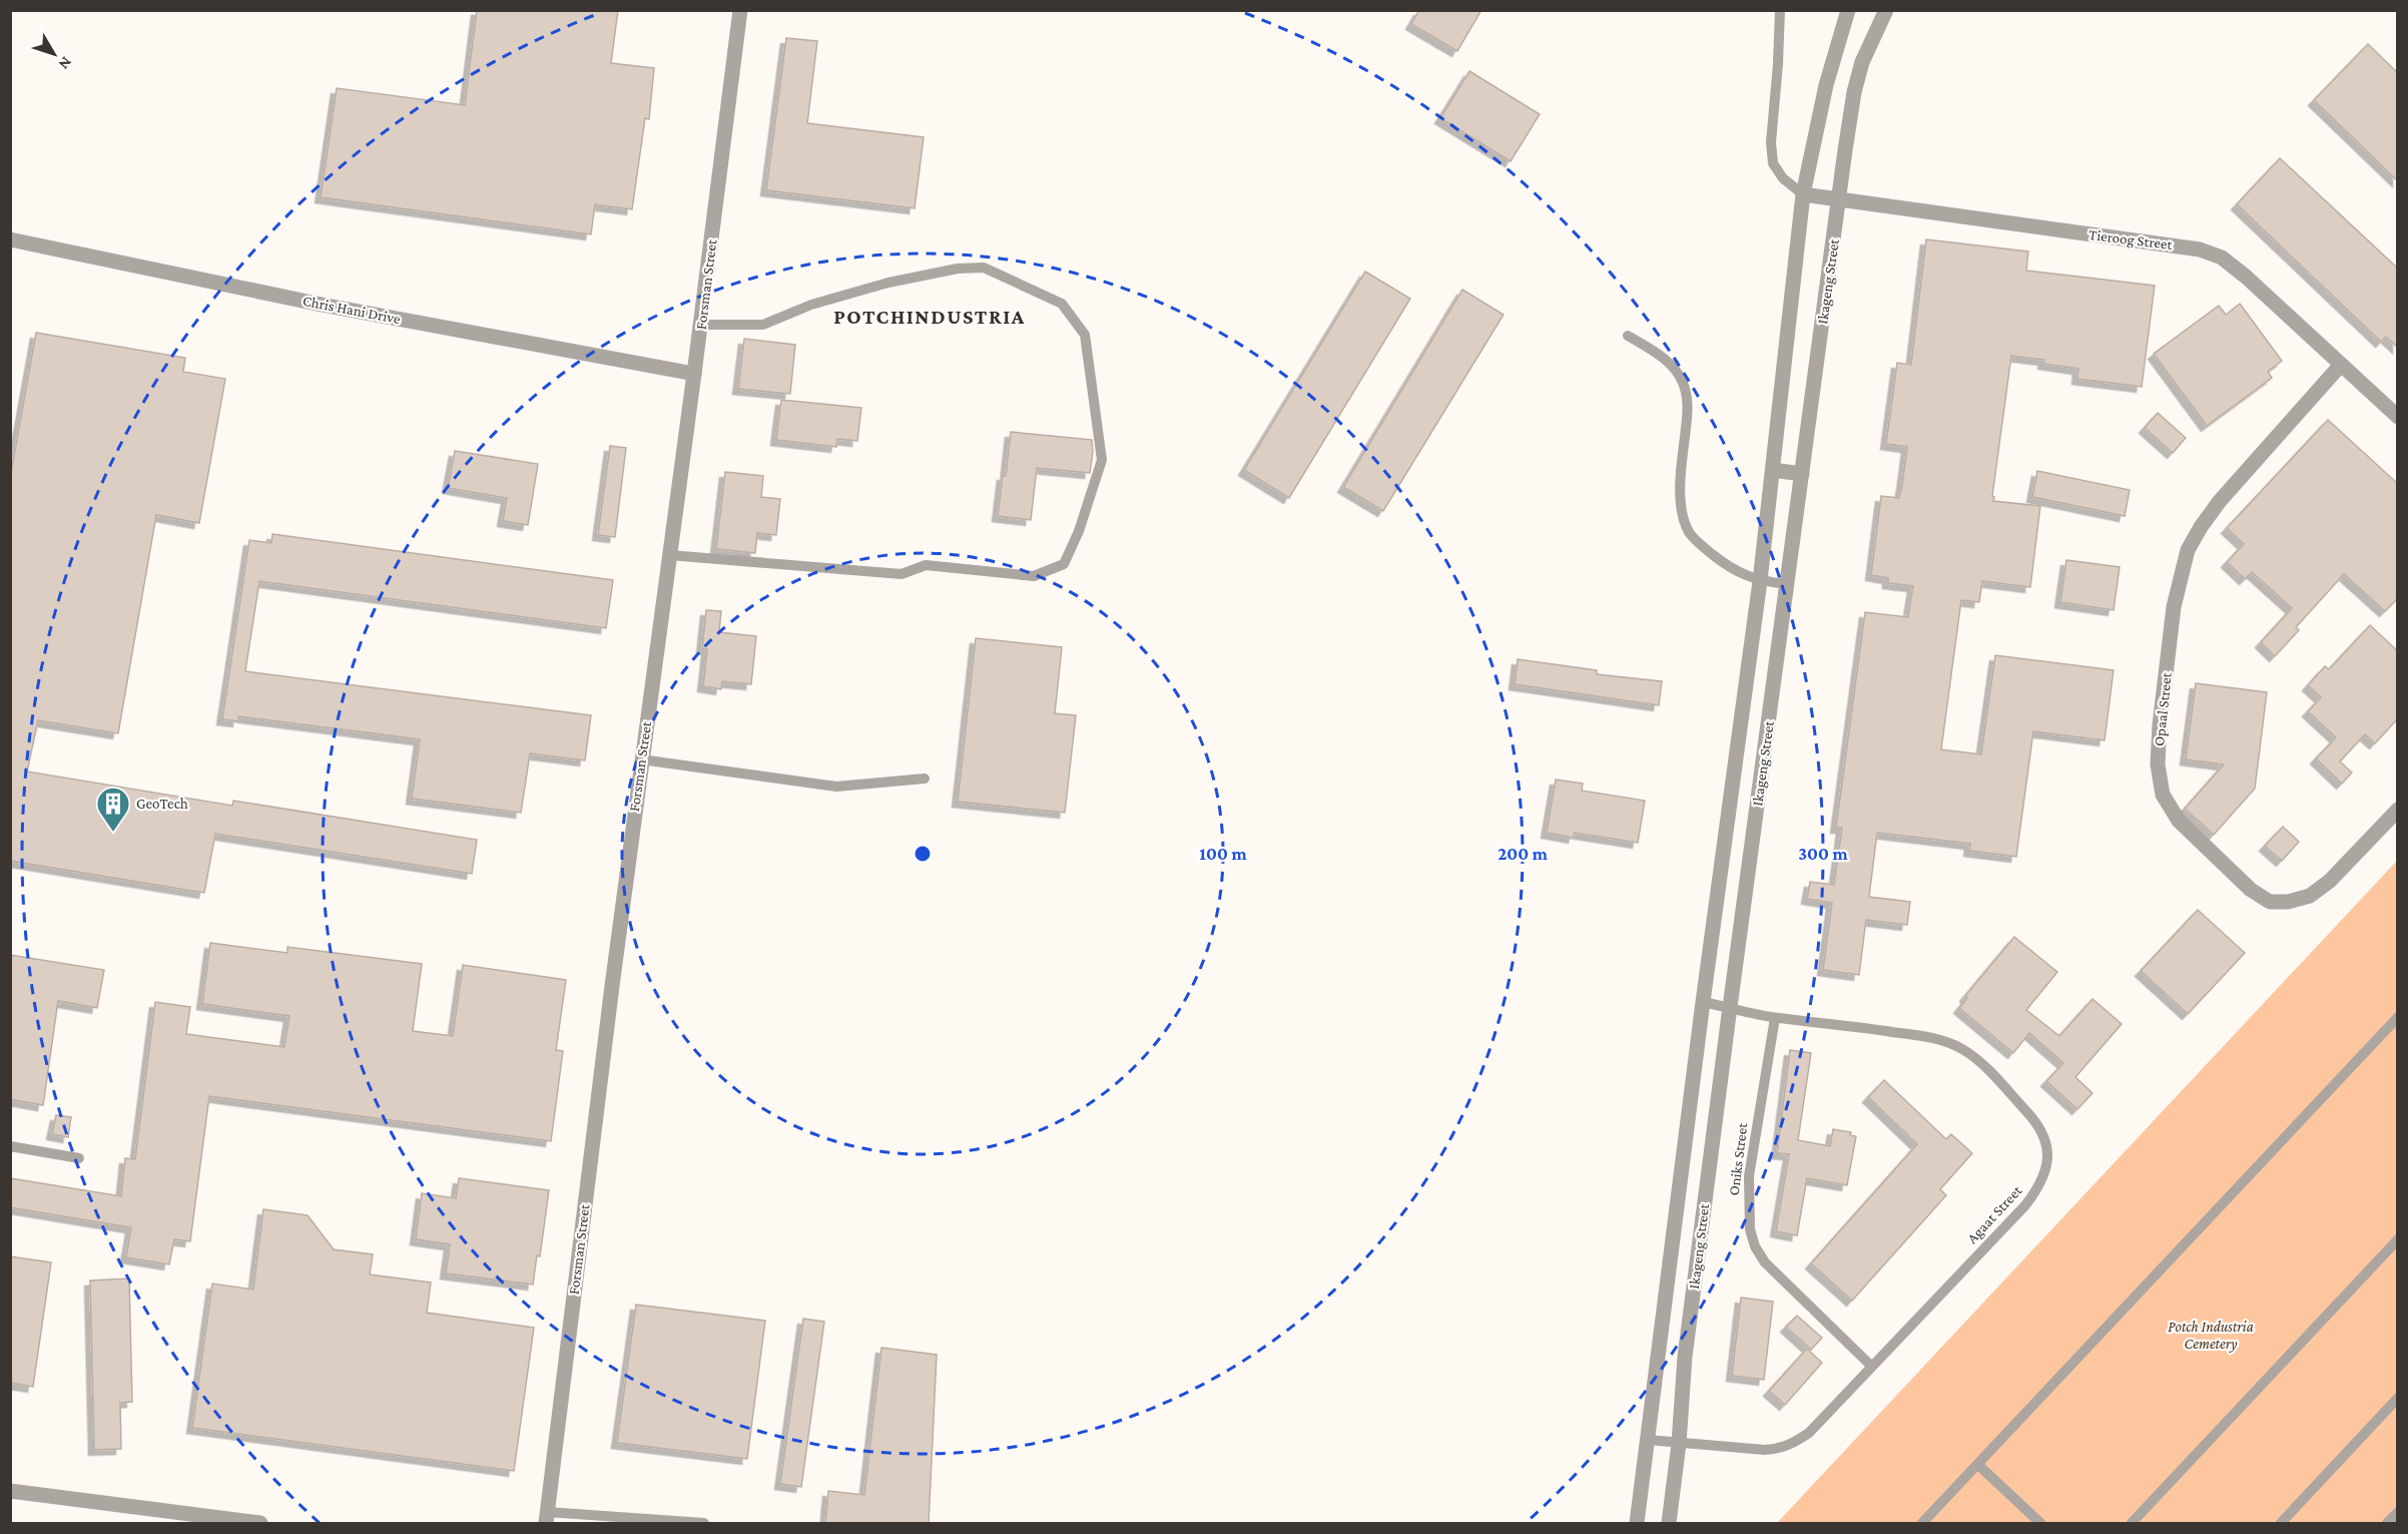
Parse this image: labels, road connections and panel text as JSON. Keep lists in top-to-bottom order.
{
  "streets": {
    "street": [
      "Tieroog Street",
      "Ikageng Street",
      "Forsman Street",
      "Chris Hani Drive",
      "Opaal Street"
    ],
    "lane": ["Oniks Street", "Agaat Street"]
  },
  "crossings": [
    ["Tieroog Street", "Ikageng Street"],
    ["Tieroog Street", "Opaal Street"],
    ["Ikageng Street", "Agaat Street"],
    ["Forsman Street", "Chris Hani Drive"],
    ["Oniks Street", "Agaat Street"]
  ],
  "districts": ["POTCHINDUSTRIA"],
  "parks": ["Potch Industria Cemetery"],
  "places": {
    "building": ["GeoTech"]
  },
  "north": "bottom right",
  "rings": ["100 m", "200 m", "300 m"]
}
